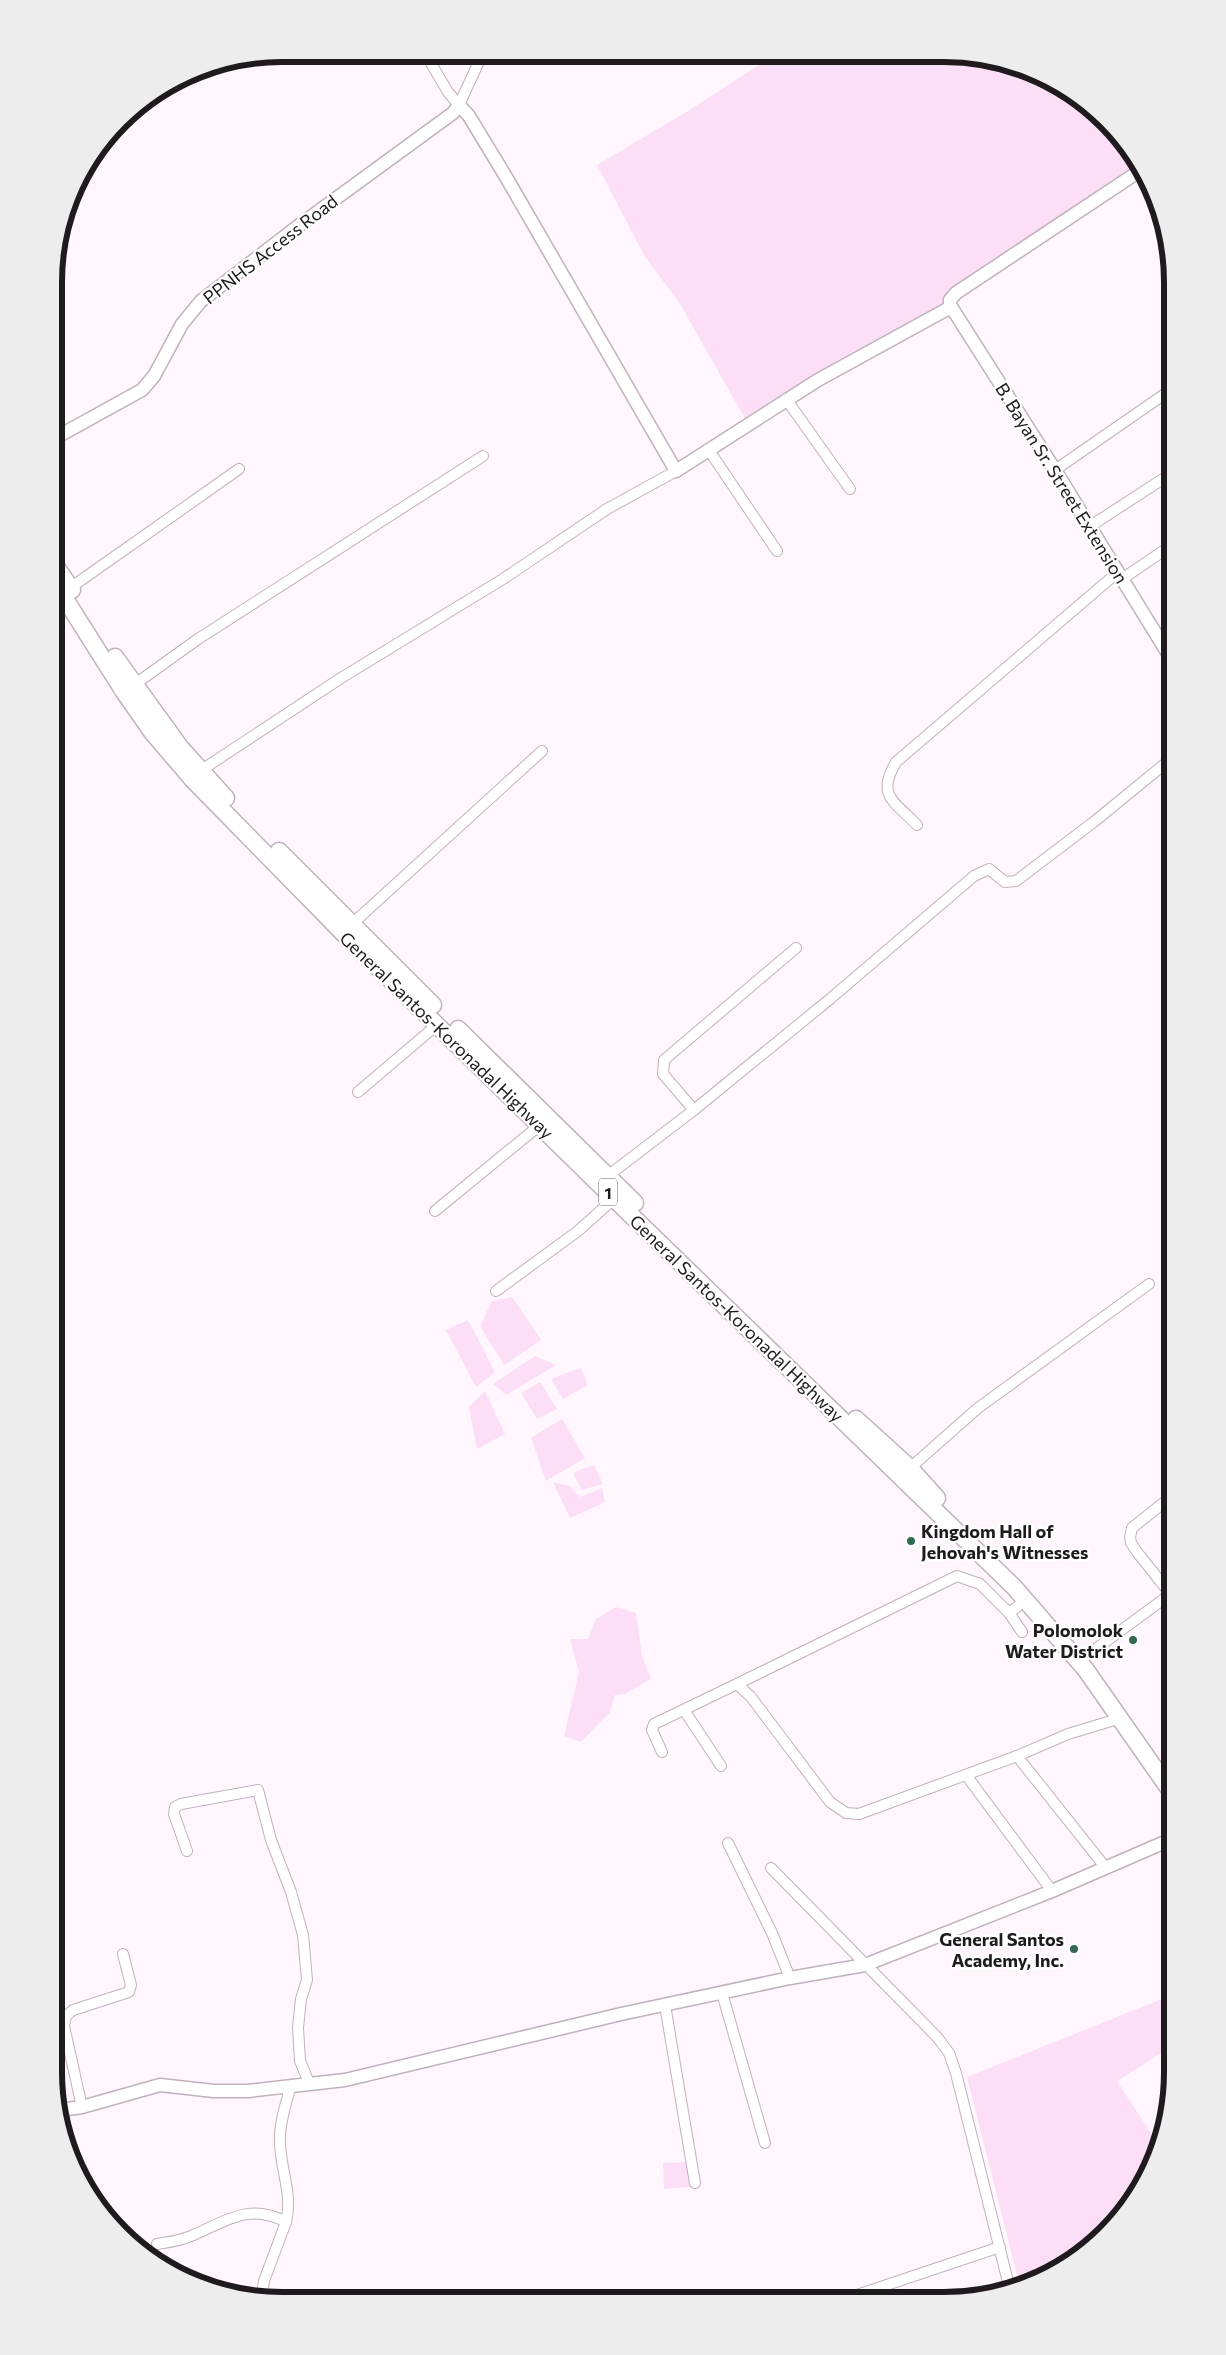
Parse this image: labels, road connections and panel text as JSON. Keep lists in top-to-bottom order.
{
  "streets": {
    "highway": ["General Santos-Koronadal Highway", "1"],
    "street": ["PPNHS Access Road", "B. Bayan Sr. Street Extension"]
  },
  "places": ["Kingdom Hall of Jehovah's Witnesses", "Polomolok Water District", "General Santos Academy, Inc."]
}
